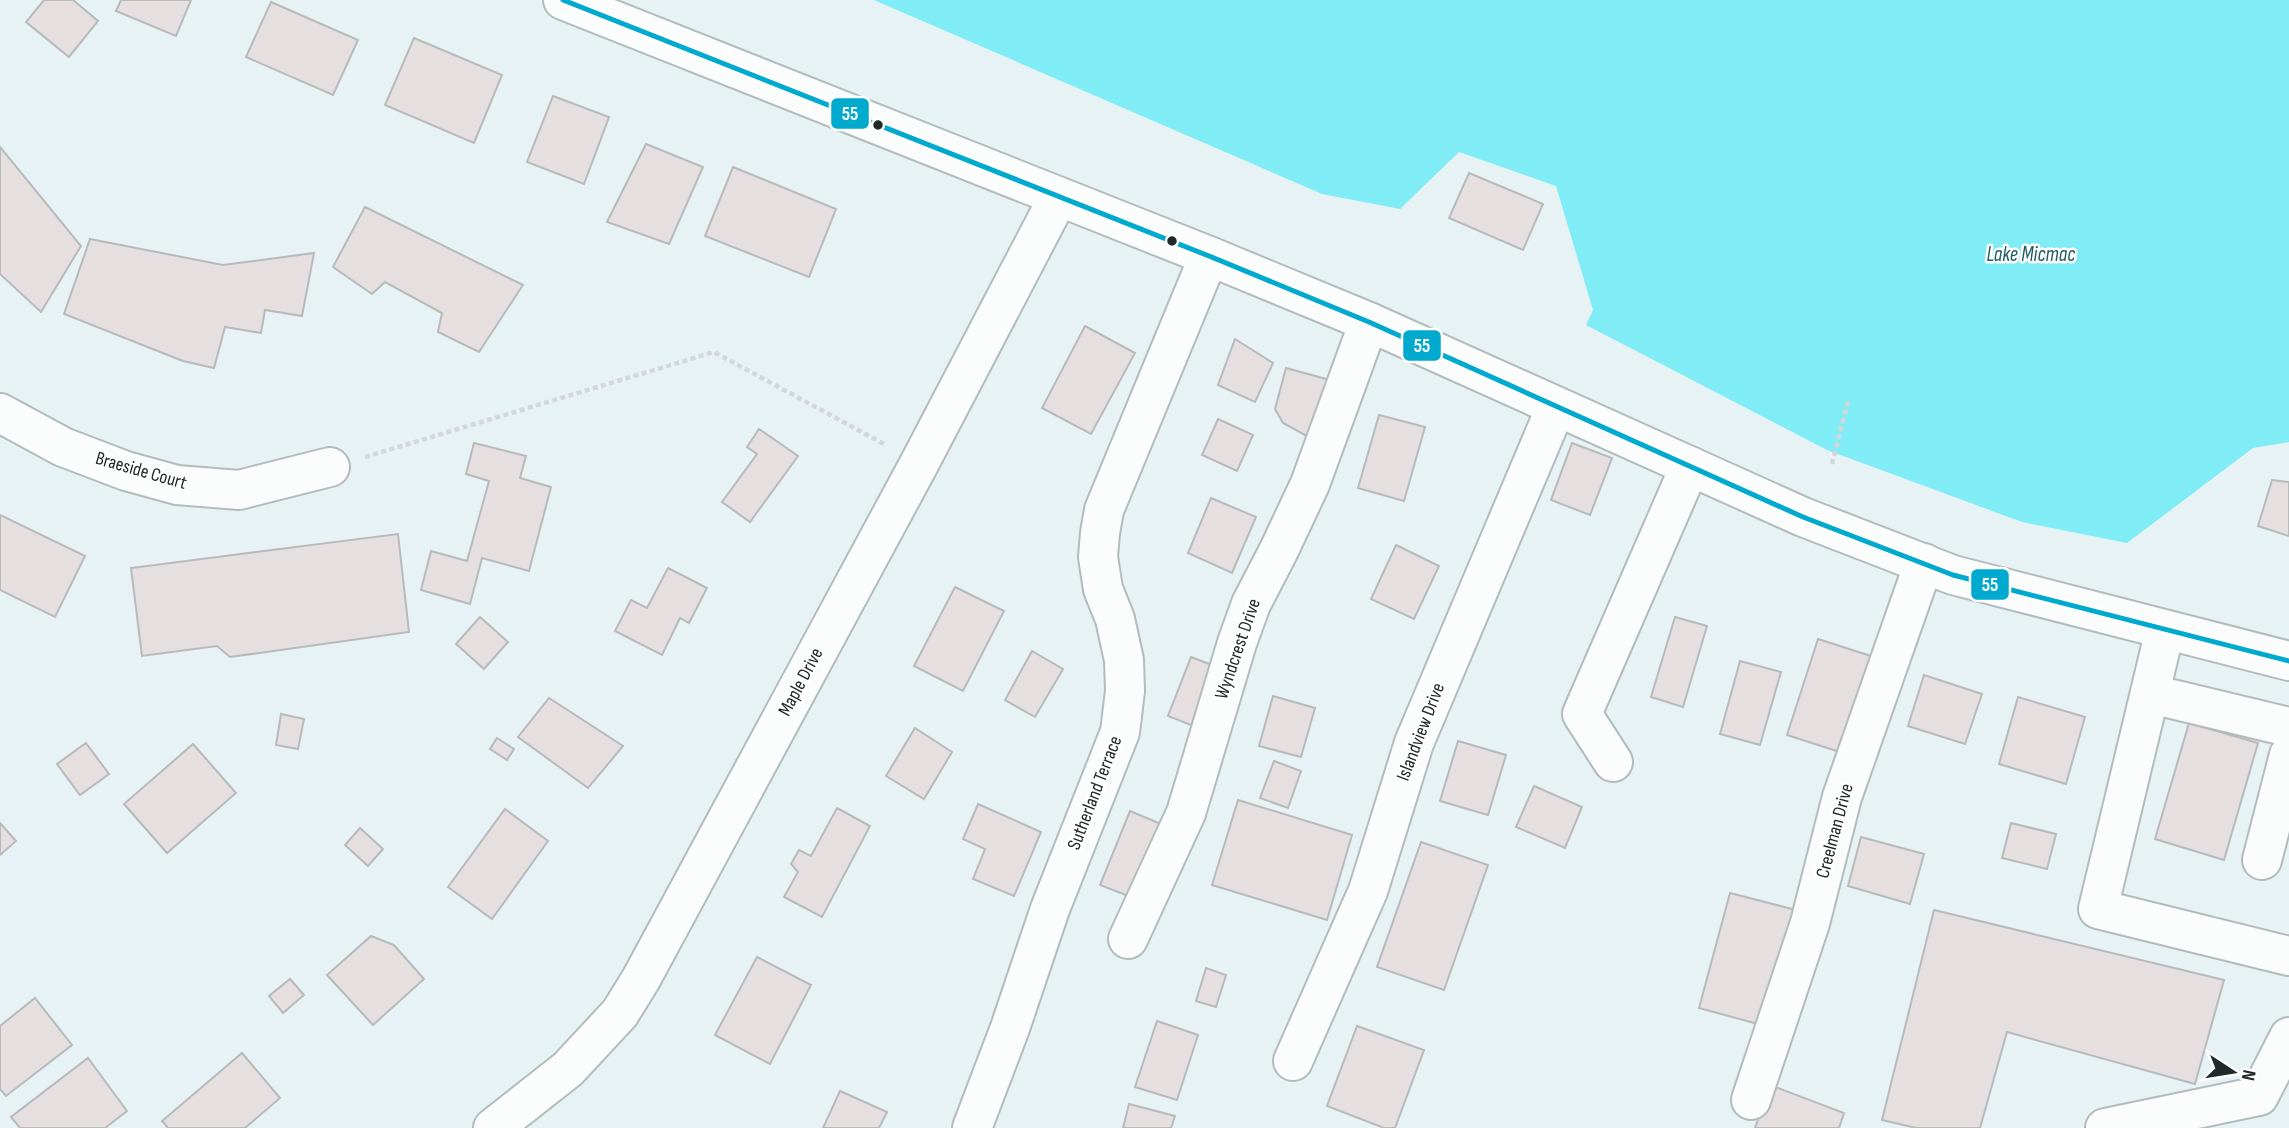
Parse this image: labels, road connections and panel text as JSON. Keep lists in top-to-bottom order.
{
  "streets": {
    "street": [
      "Braeside Court",
      "Wyndcrest Drive",
      "Maple Drive",
      "Islandview Drive",
      "Sutherland Terrace",
      "Creelman Drive"
    ]
  },
  "water": ["Lake Micmac"],
  "lines": ["transit line 55"],
  "north": "right"
}
